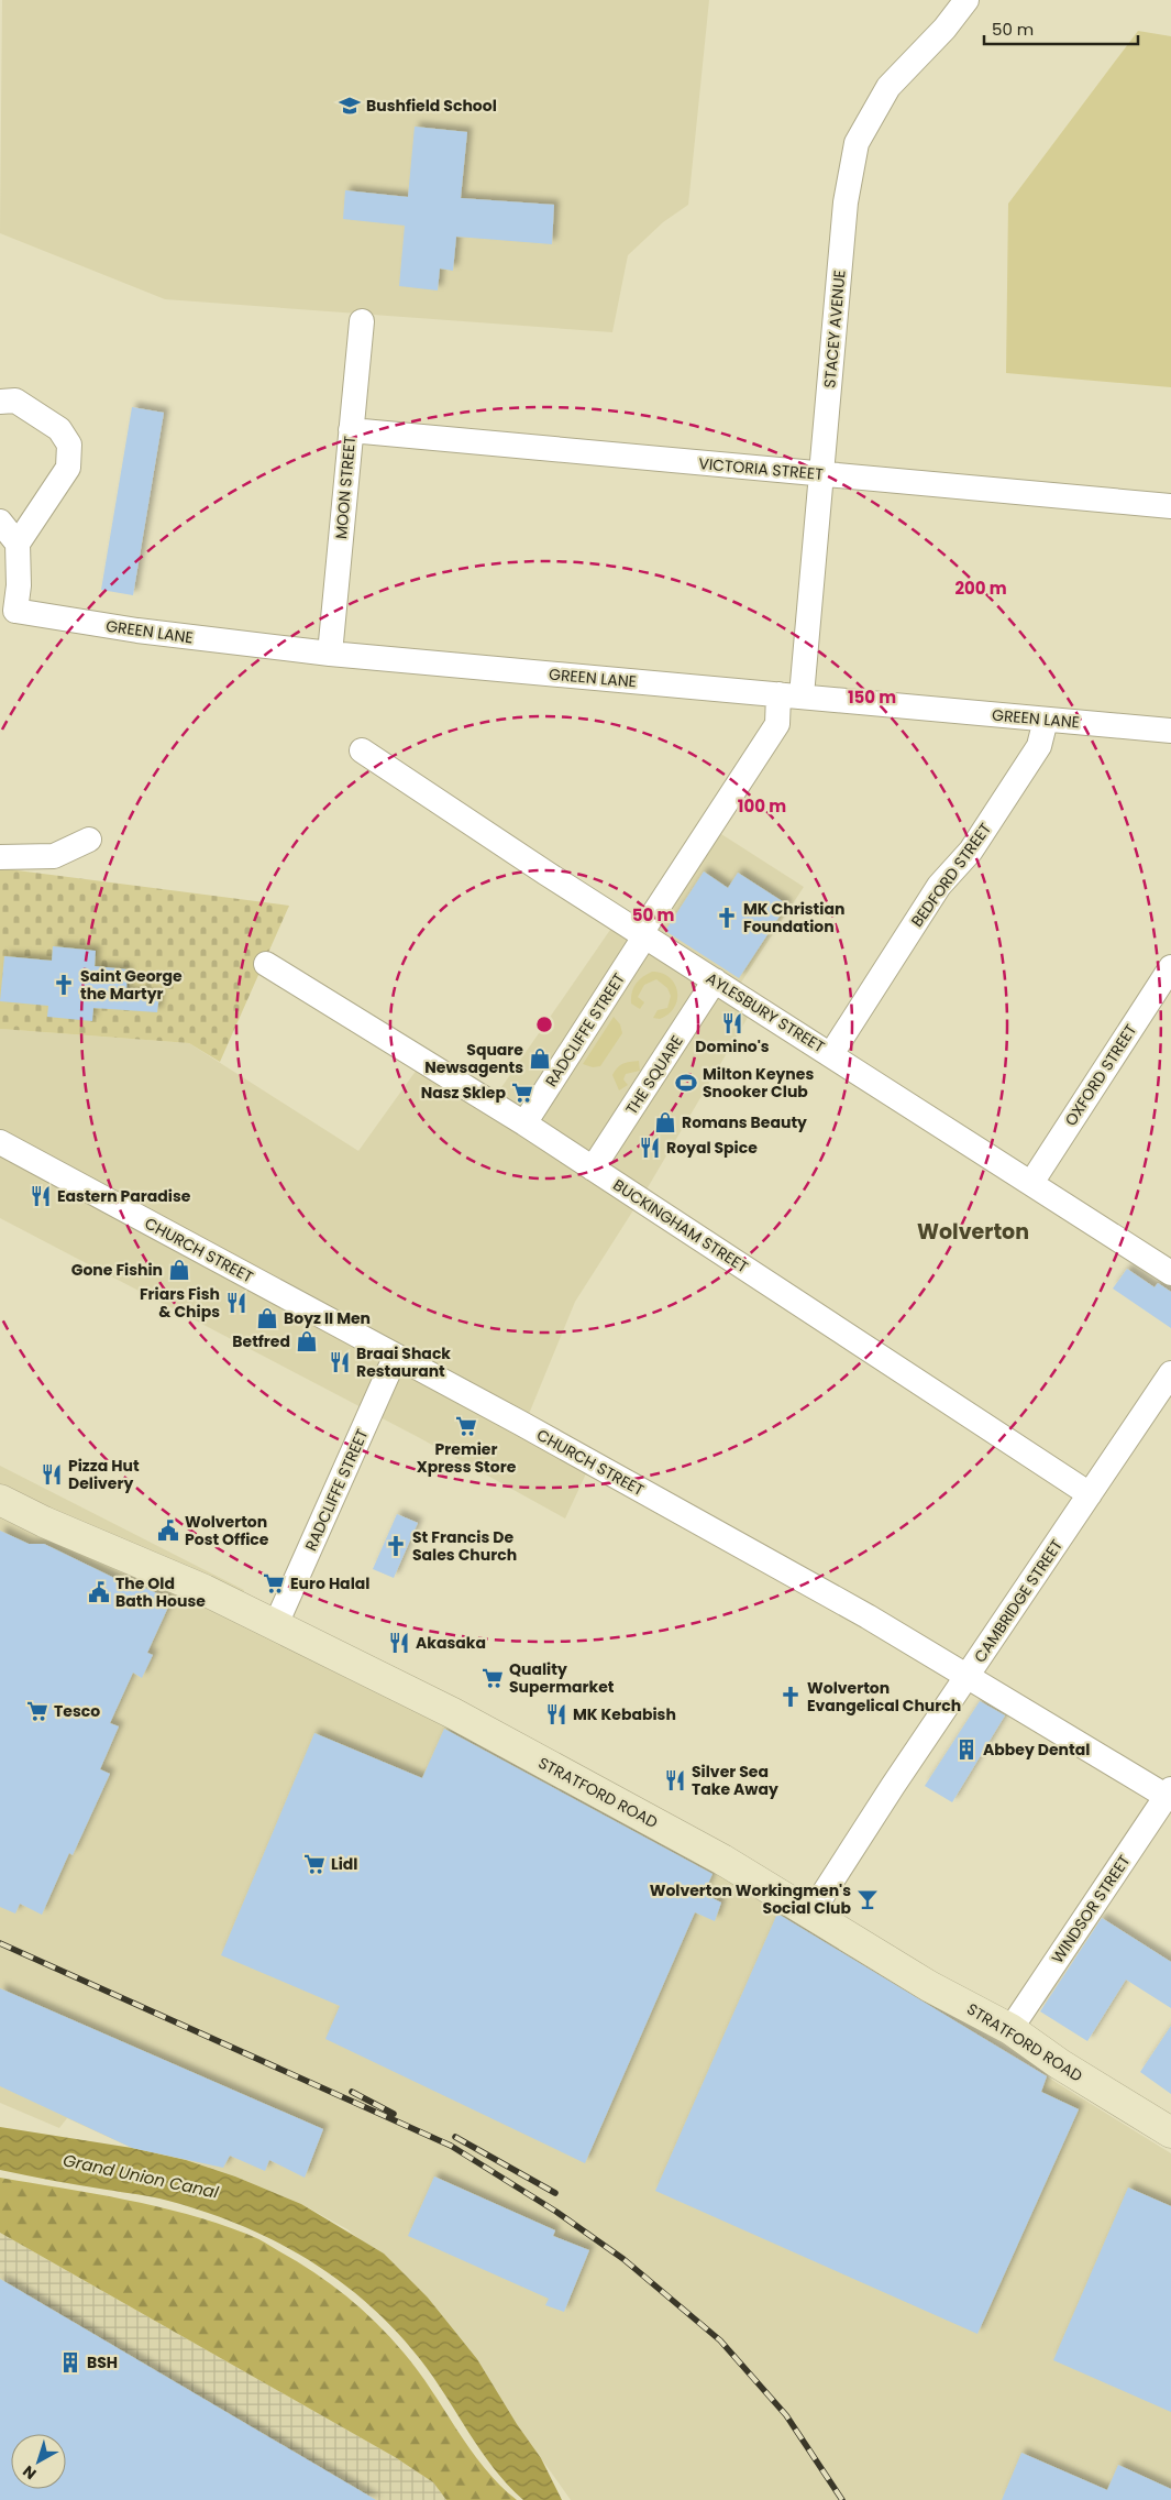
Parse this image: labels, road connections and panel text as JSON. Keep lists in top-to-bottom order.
{
  "streets": {
    "street": [
      "STACEY AVENUE",
      "VICTORIA STREET",
      "MOON STREET",
      "GREEN LANE",
      "BEDFORD STREET",
      "AYLESBURY STREET",
      "RADCLIFFE STREET",
      "THE SQUARE",
      "OXFORD STREET",
      "BUCKINGHAM STREET",
      "CHURCH STREET",
      "CAMBRIDGE STREET",
      "STRATFORD ROAD",
      "WINDSOR STREET"
    ]
  },
  "crossings": [
    ["STACEY AVENUE", "VICTORIA STREET"],
    ["STACEY AVENUE", "GREEN LANE"],
    ["STACEY AVENUE", "RADCLIFFE STREET"],
    ["VICTORIA STREET", "MOON STREET"],
    ["MOON STREET", "GREEN LANE"],
    ["GREEN LANE", "BEDFORD STREET"],
    ["GREEN LANE", "RADCLIFFE STREET"],
    ["BEDFORD STREET", "AYLESBURY STREET"],
    ["AYLESBURY STREET", "RADCLIFFE STREET"],
    ["AYLESBURY STREET", "THE SQUARE"],
    ["AYLESBURY STREET", "OXFORD STREET"],
    ["RADCLIFFE STREET", "BUCKINGHAM STREET"],
    ["RADCLIFFE STREET", "CHURCH STREET"],
    ["RADCLIFFE STREET", "STRATFORD ROAD"],
    ["THE SQUARE", "BUCKINGHAM STREET"],
    ["BUCKINGHAM STREET", "CAMBRIDGE STREET"],
    ["CHURCH STREET", "CAMBRIDGE STREET"],
    ["CHURCH STREET", "WINDSOR STREET"],
    ["CAMBRIDGE STREET", "STRATFORD ROAD"],
    ["STRATFORD ROAD", "WINDSOR STREET"]
  ],
  "districts": ["Wolverton"],
  "water": ["Grand Union Canal"],
  "places": {
    "school or university": ["Bushfield School"],
    "church": [
      "MK Christian Foundation",
      "Saint George the Martyr",
      "St Francis De Sales Church",
      "Wolverton Evangelical Church"
    ],
    "restaurant": [
      "Domino's",
      "Royal Spice",
      "Eastern Paradise",
      "Friars Fish & Chips",
      "Braai Shack Restaurant",
      "Pizza Hut Delivery",
      "Akasaka",
      "MK Kebabish",
      "Silver Sea Take Away"
    ],
    "shop": [
      "Square Newsagents",
      "Romans Beauty",
      "Gone Fishin",
      "Boyz II Men",
      "Betfred"
    ],
    "sports": ["Milton Keynes Snooker Club"],
    "supermarket": [
      "Nasz Sklep",
      "Premier Xpress Store",
      "Euro Halal",
      "Quality Supermarket",
      "Tesco",
      "Lidl"
    ],
    "public building": ["Wolverton Post Office", "The Old Bath House"],
    "building": ["Abbey Dental", "BSH"],
    "bar": ["Wolverton Workingmen's Social Club"]
  },
  "scale_bar": "50 m",
  "north": "bottom left",
  "rings": [
    "200 m",
    "150 m",
    "100 m",
    "50 m"
  ]
}
